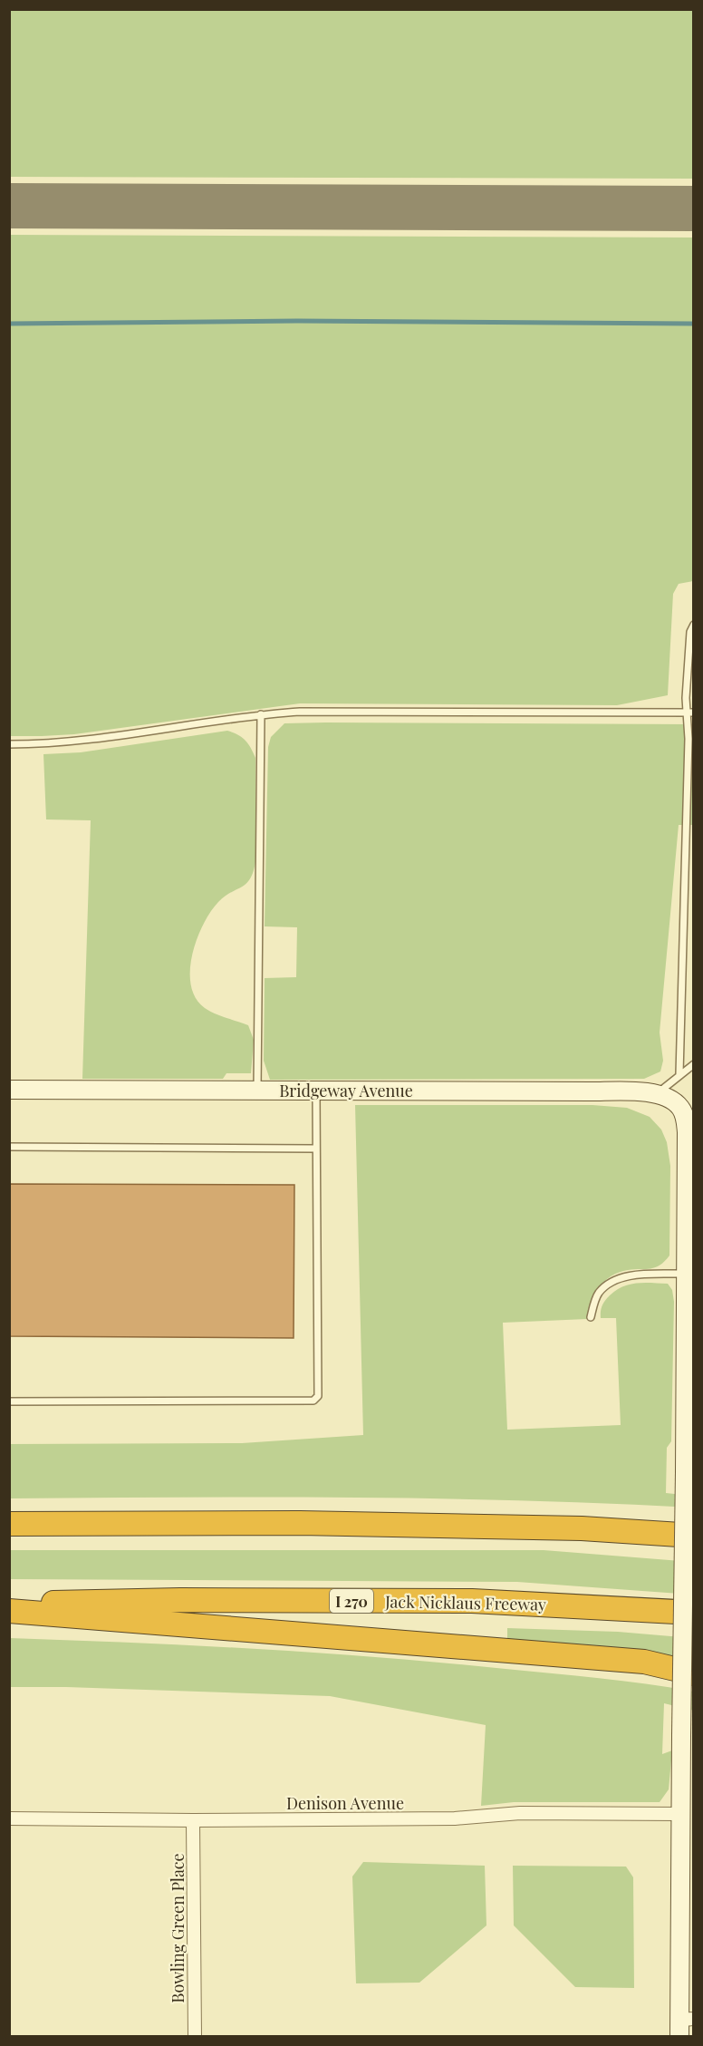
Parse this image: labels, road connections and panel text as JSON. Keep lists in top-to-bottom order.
{
  "streets": {
    "highway": ["I 270", "Jack Nicklaus Freeway"],
    "street": ["Bridgeway Avenue", "Denison Avenue", "Bowling Green Place"]
  },
  "crossings": [
    ["Denison Avenue", "Bowling Green Place"]
  ]
}
